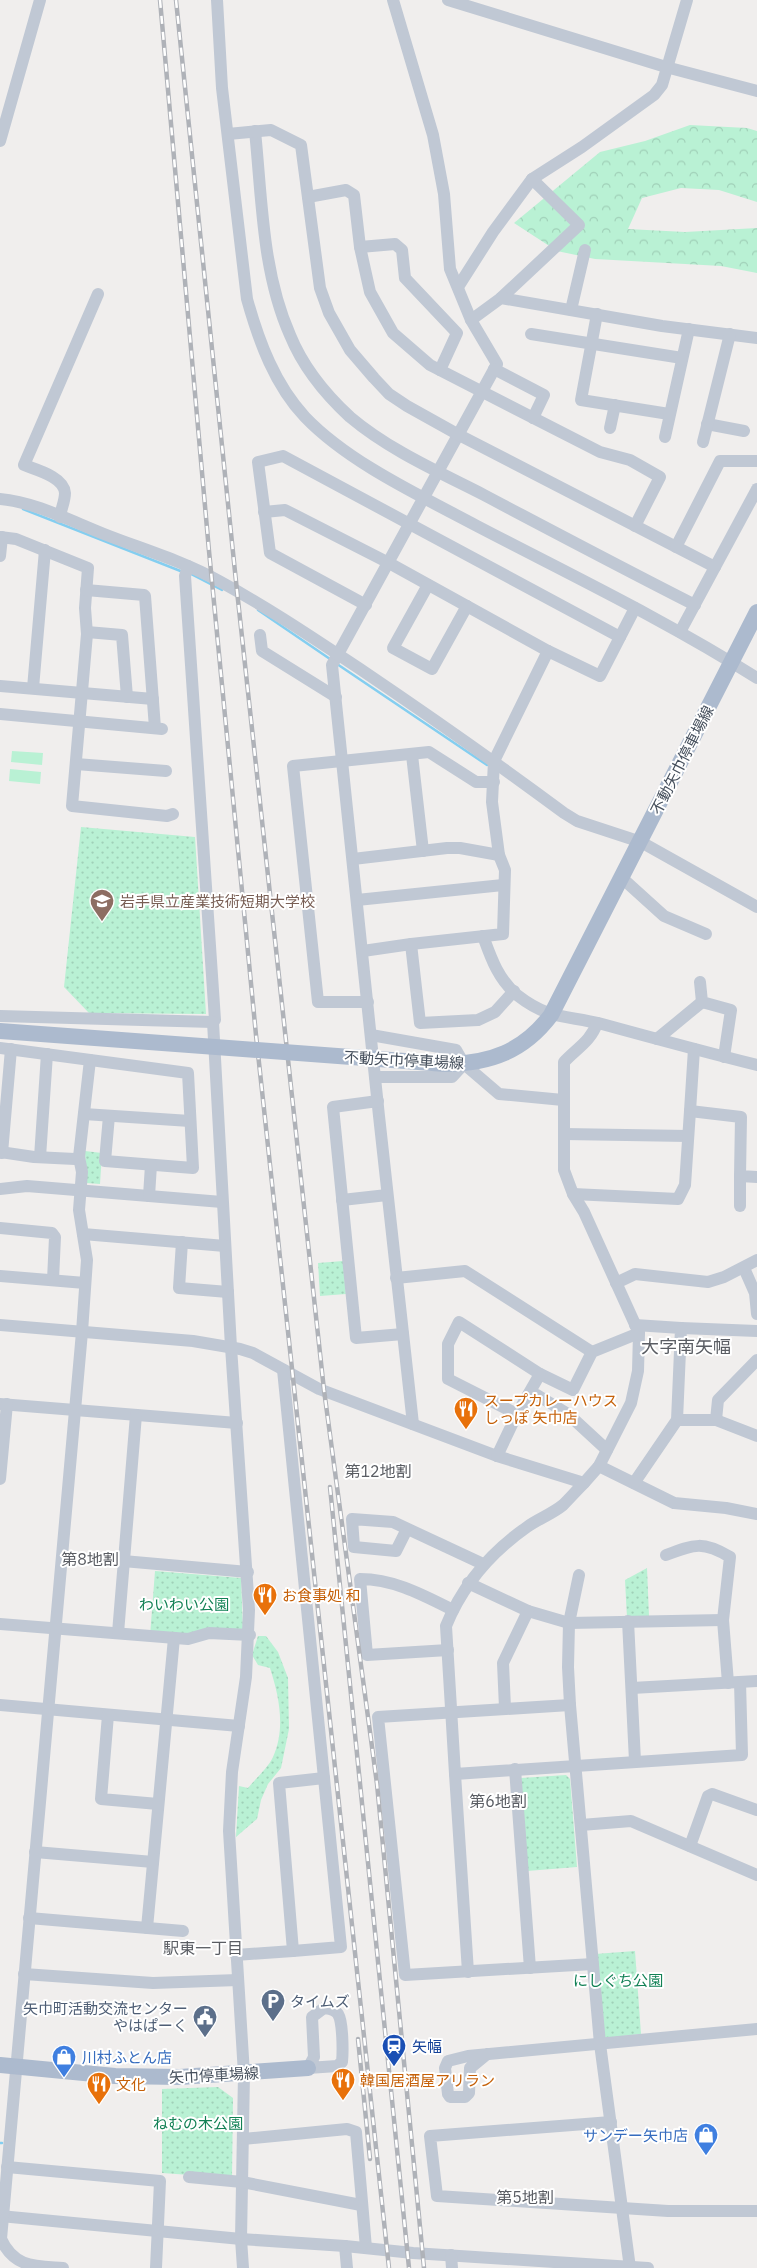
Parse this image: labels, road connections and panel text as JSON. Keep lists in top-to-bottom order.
{
  "streets": {
    "main road": ["不動矢巾停車場線", "矢巾停車場線"]
  },
  "districts": [
    "大字南矢幅",
    "第12地割",
    "第8地割",
    "第6地割",
    "駅東一丁目",
    "第5地割"
  ],
  "parks": ["わいわい公園", "にしぐち公園", "ねむの木公園"],
  "places": {
    "school or university": ["岩手県立産業技術短期大学校"],
    "restaurant": [
      "スープカレーハウス しっぽ 矢巾店",
      "お食事処 和",
      "韓国居酒屋アリラン",
      "文化"
    ],
    "parking": ["タイムズ"],
    "public building": ["矢巾町活動交流センター やはぱーく"],
    "station": ["矢幅"],
    "shop": ["川村ふとん店", "サンデー矢巾店"]
  }
}
